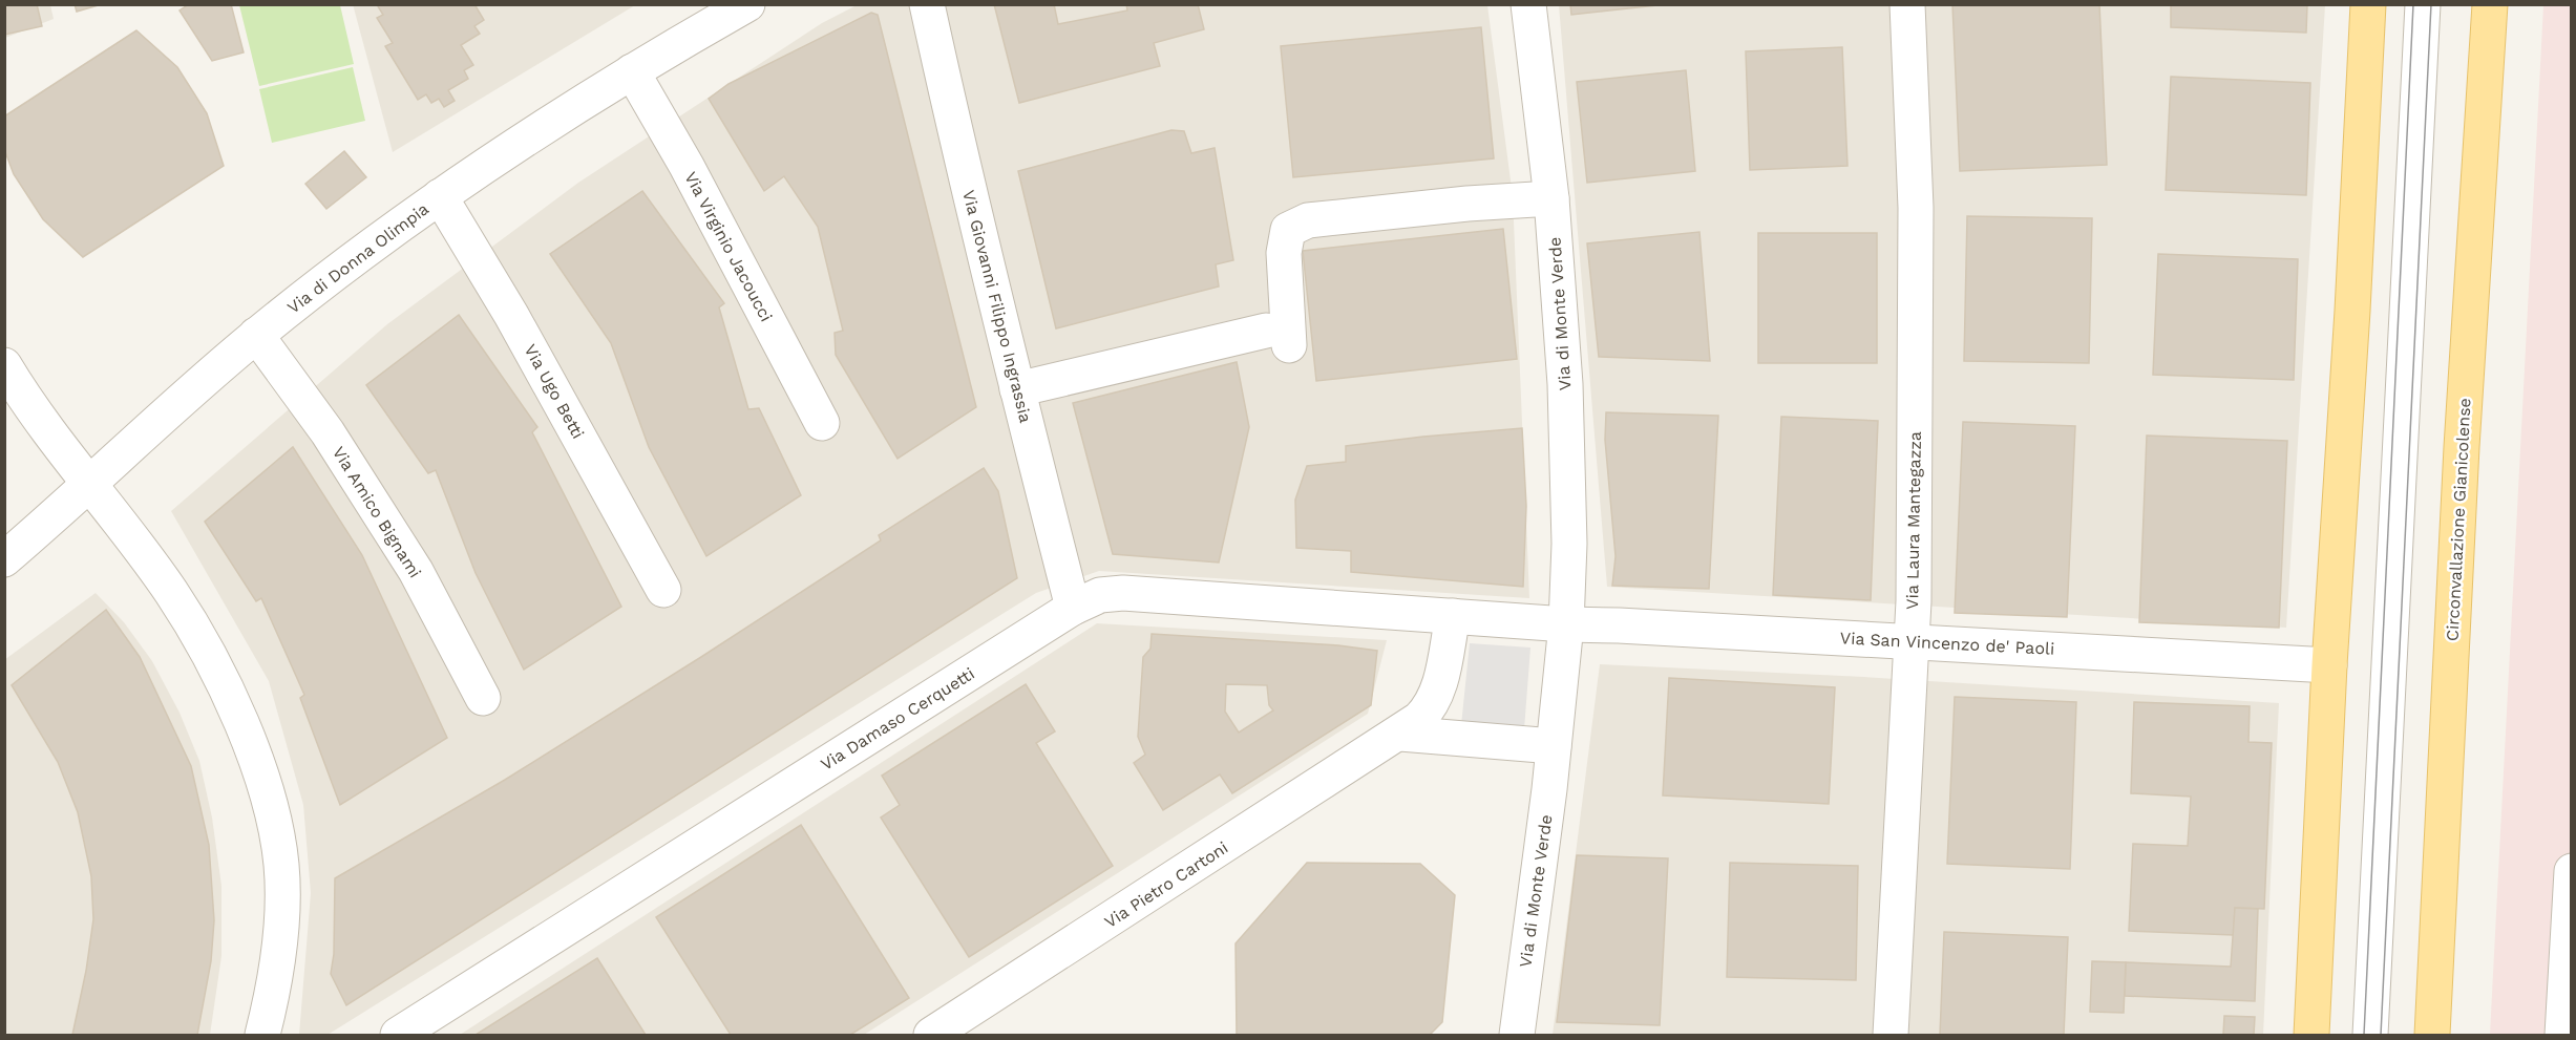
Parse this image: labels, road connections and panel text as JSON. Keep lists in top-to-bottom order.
{
  "streets": {
    "main road": ["Circonvallazione Gianicolense"],
    "street": [
      "Via Virginio Jacoucci",
      "Via di Donna Olimpia",
      "Via Giovanni Filippo Ingrassia",
      "Via di Monte Verde",
      "Via Ugo Betti",
      "Via Amico Bignami",
      "Via Laura Mantegazza",
      "Via San Vincenzo de' Paoli",
      "Via Damaso Cerquetti",
      "Via Pietro Cartoni"
    ]
  },
  "crossings": [
    ["Via Virginio Jacoucci", "Via di Donna Olimpia"],
    ["Via di Donna Olimpia", "Via Ugo Betti"],
    ["Via di Donna Olimpia", "Via Amico Bignami"],
    ["Via Giovanni Filippo Ingrassia", "Via Damaso Cerquetti"],
    ["Via di Monte Verde", "Via San Vincenzo de' Paoli"],
    ["Via Laura Mantegazza", "Via San Vincenzo de' Paoli"],
    ["Via San Vincenzo de' Paoli", "Via Damaso Cerquetti"],
    ["Via San Vincenzo de' Paoli", "Via Pietro Cartoni"],
    ["Via Damaso Cerquetti", "Via Pietro Cartoni"]
  ]
}
